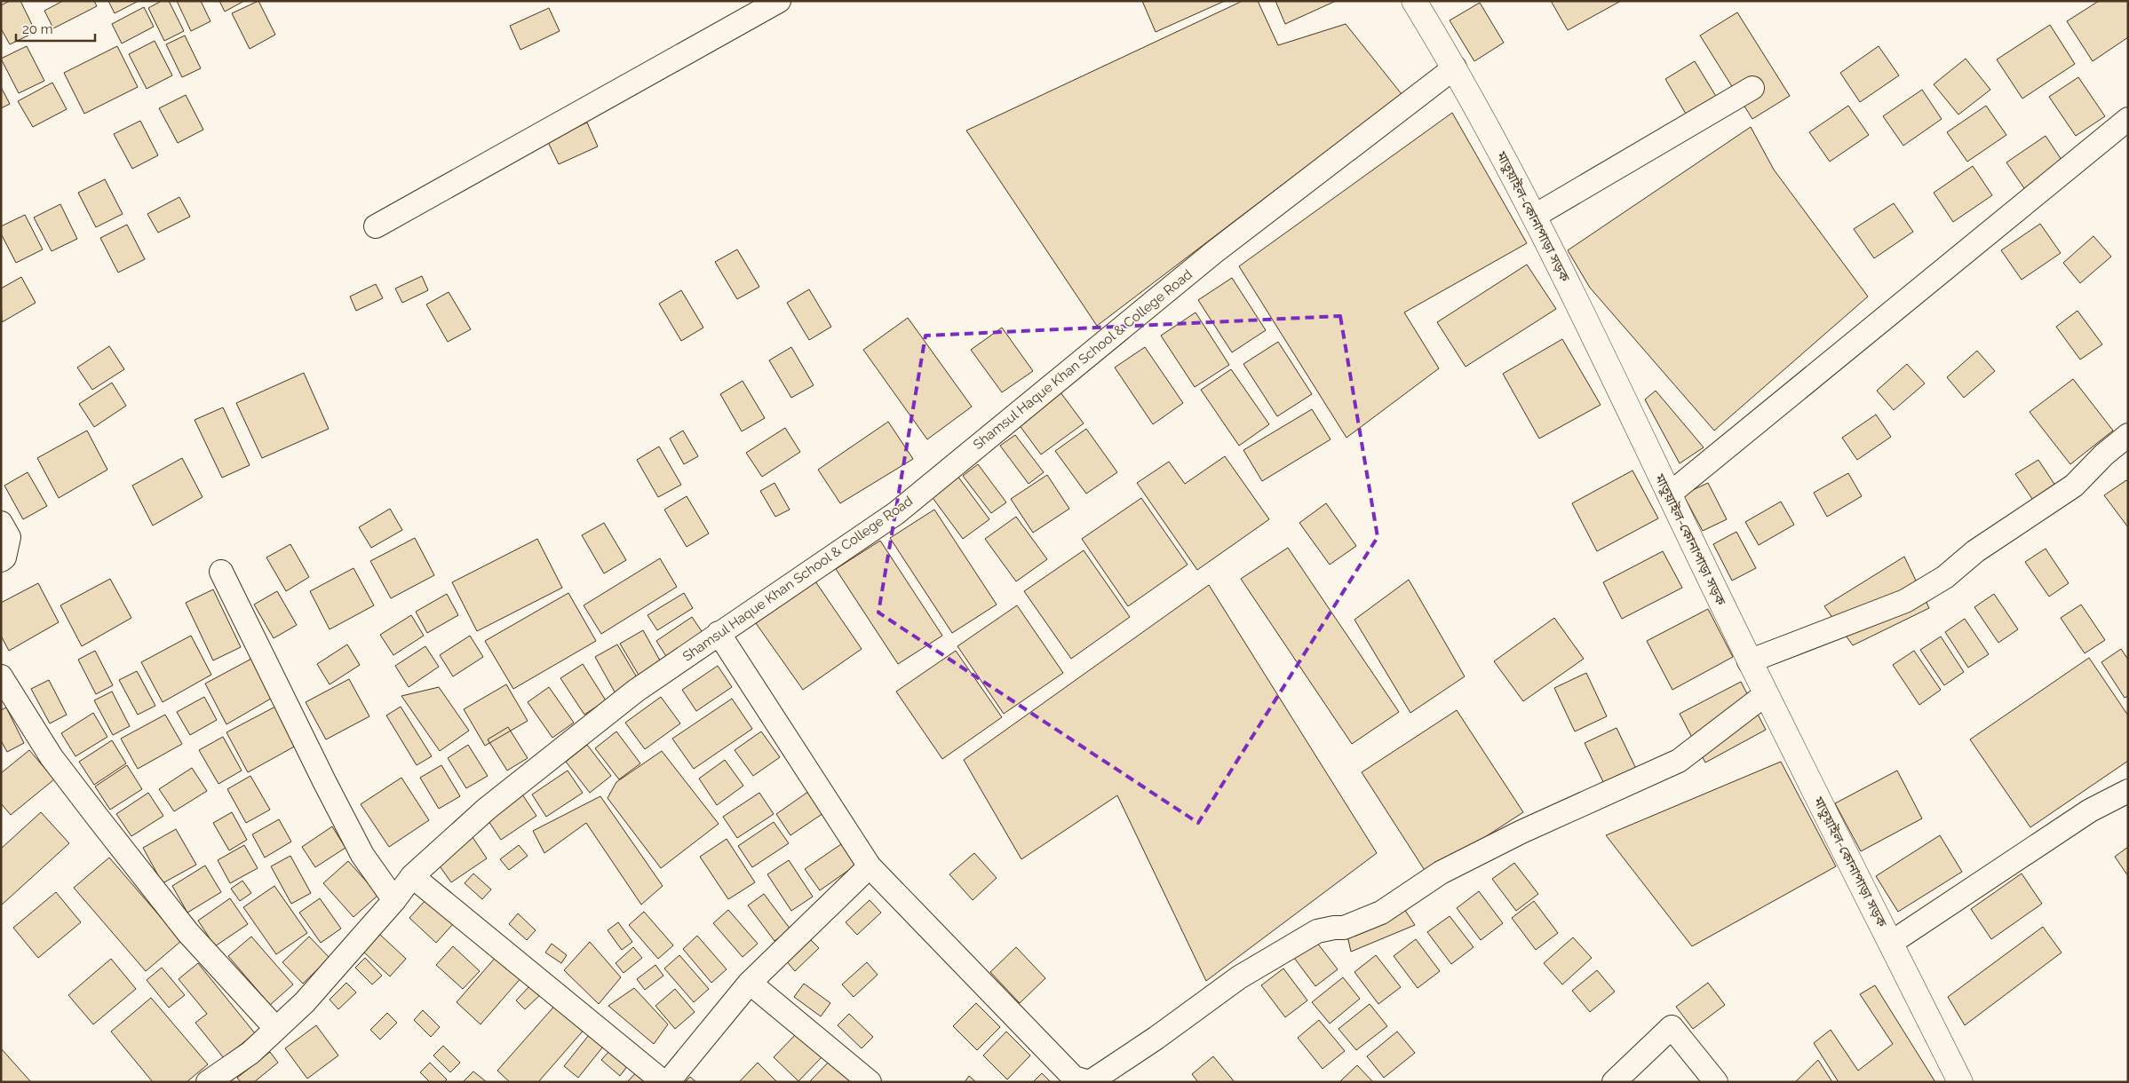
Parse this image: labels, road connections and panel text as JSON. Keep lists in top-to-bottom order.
{
  "streets": {
    "main road": ["মাতুয়াইল-কোনাপাড়া সড়ক"],
    "street": ["Shamsul Haque Khan School & College Road"]
  },
  "crossings": [
    ["মাতুয়াইল-কোনাপাড়া সড়ক", "Shamsul Haque Khan School & College Road"]
  ],
  "scale_bar": "20 m"
}
